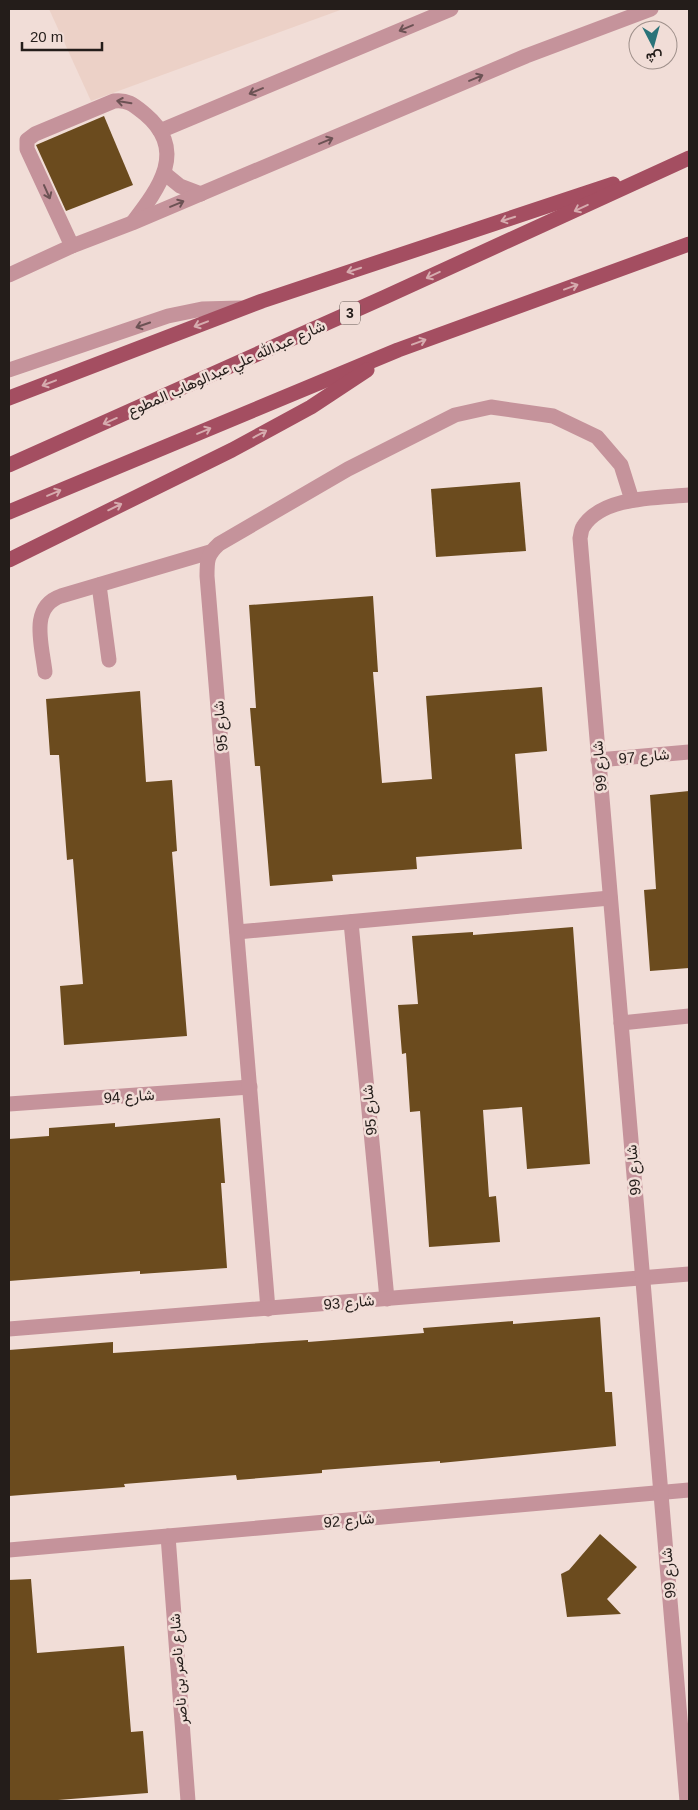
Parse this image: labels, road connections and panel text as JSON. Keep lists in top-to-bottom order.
{
  "streets": {
    "main road": ["3", "شارع عبدالله علي عبدالوهاب المطوع"],
    "street": [
      "شارع 95",
      "شارع 97",
      "شارع 99",
      "شارع 94",
      "شارع 93",
      "شارع 92",
      "شارع ناصر بن ناصر"
    ]
  },
  "crossings": [
    ["شارع 95", "شارع 94"],
    ["شارع 95", "شارع 93"],
    ["شارع 97", "شارع 99"],
    ["شارع 99", "شارع 93"],
    ["شارع 99", "شارع 92"],
    ["شارع 92", "شارع ناصر بن ناصر"]
  ],
  "scale_bar": "20 m",
  "north": "bottom"
}
